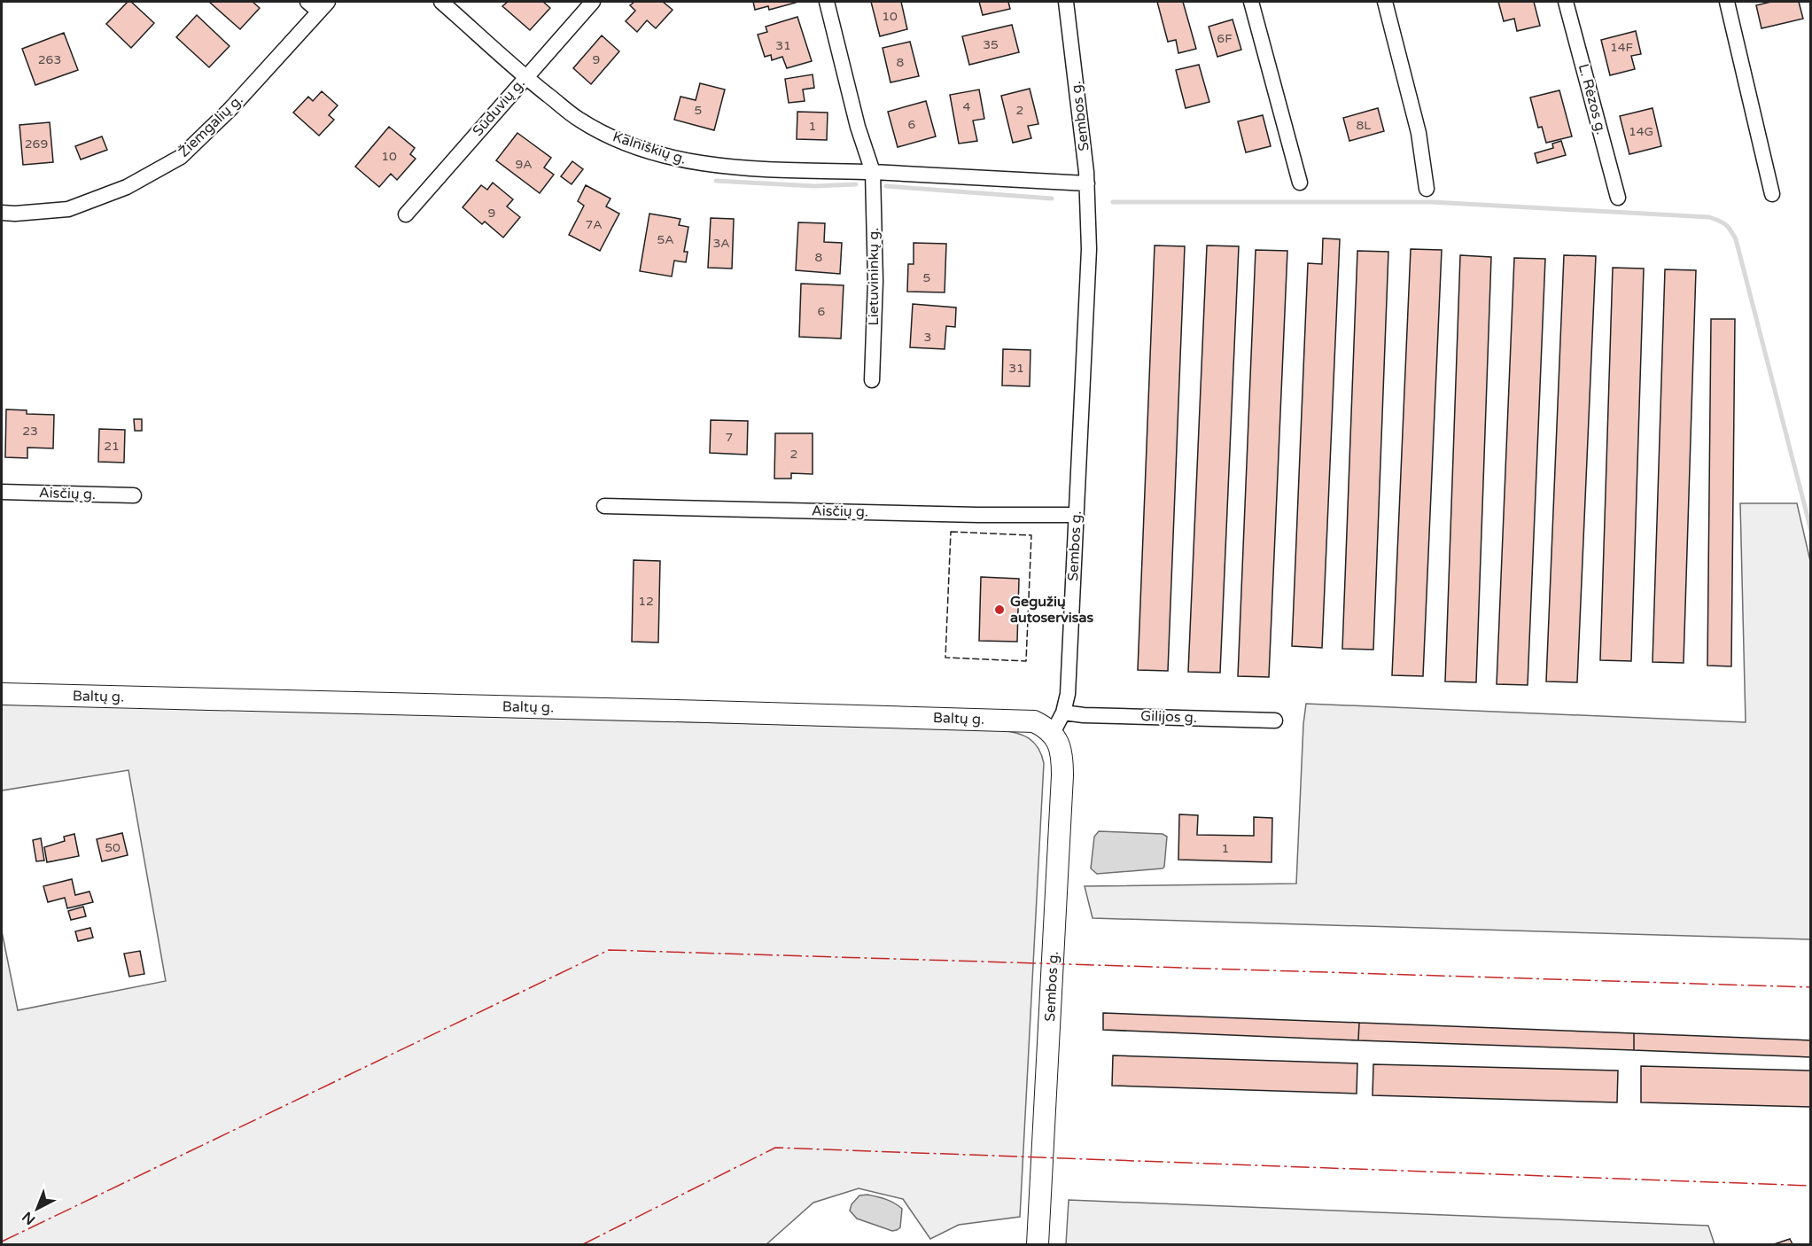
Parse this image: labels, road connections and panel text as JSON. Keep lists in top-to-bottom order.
{
  "streets": {
    "main road": ["Sembos g.", "Baltų g."],
    "street": [
      "L. Rėzos g.",
      "Sūduvių g.",
      "Žiemgalių g.",
      "Kalniškių g.",
      "Lietuvininkų g.",
      "Aisčių g.",
      "Gilijos g."
    ]
  },
  "crossings": [
    ["Sūduvių g.", "Kalniškių g."],
    ["Sembos g.", "Kalniškių g."],
    ["Sembos g.", "Aisčių g."],
    ["Sembos g.", "Baltų g."],
    ["Sembos g.", "Gilijos g."],
    ["Kalniškių g.", "Lietuvininkų g."]
  ],
  "places": ["Gegužių autoservisas"],
  "house_numbers": [
    "10",
    "6F",
    "35",
    "31",
    "14F",
    "263",
    "9",
    "8",
    "4",
    "5",
    "2",
    "6",
    "8L",
    "1",
    "14G",
    "269",
    "10",
    "9A",
    "9",
    "7A",
    "5A",
    "3A",
    "8",
    "5",
    "6",
    "3",
    "31",
    "23",
    "7",
    "21",
    "2",
    "12",
    "50",
    "1"
  ],
  "north": "bottom left"
}
